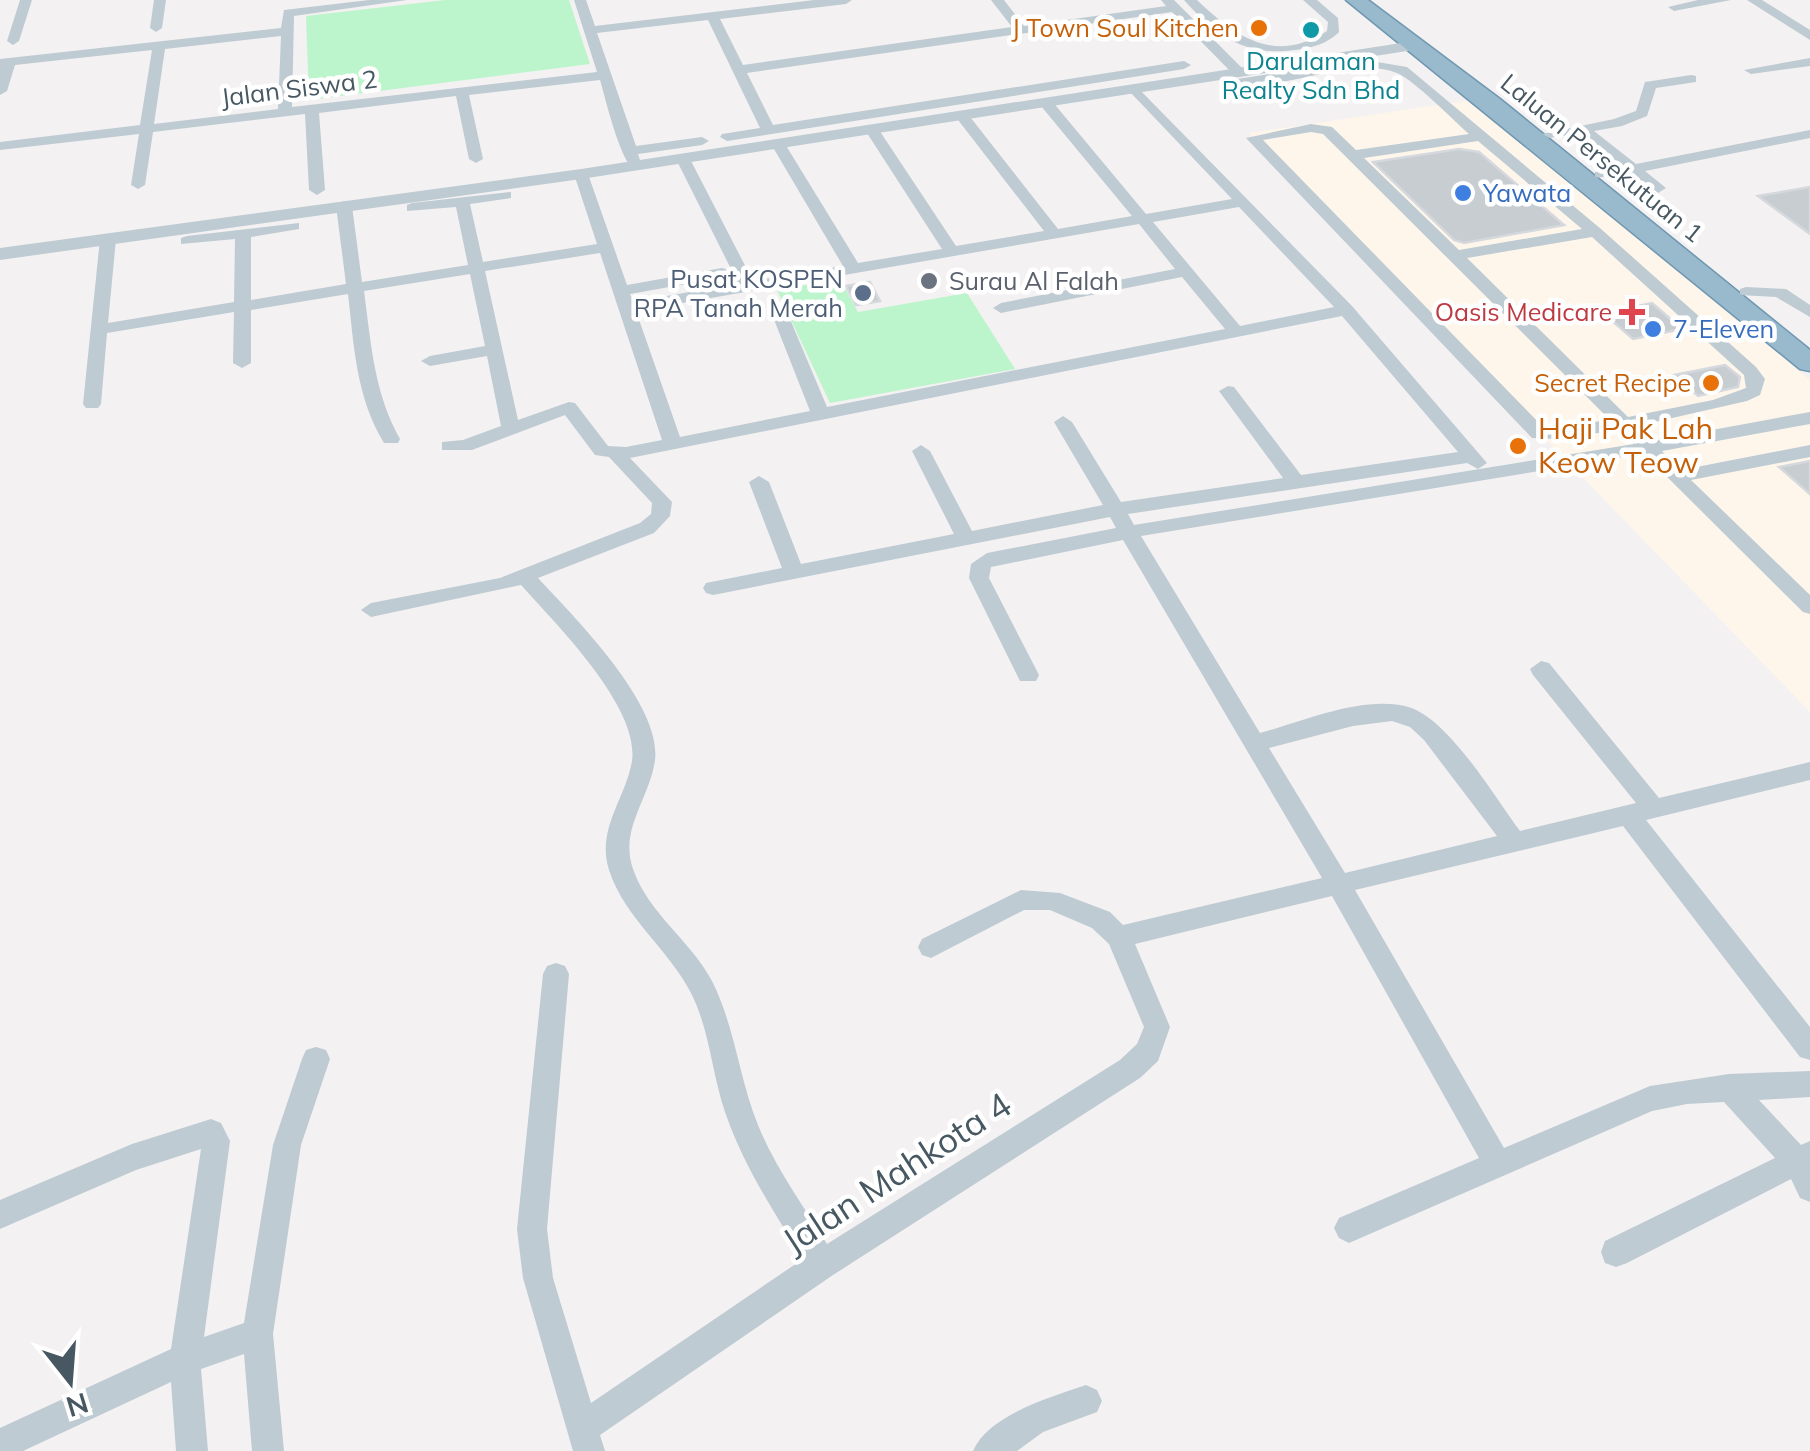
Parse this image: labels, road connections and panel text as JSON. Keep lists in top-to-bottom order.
{
  "streets": {
    "highway": ["Laluan Persekutuan 1"],
    "street": ["Jalan Siswa 2", "Jalan Mahkota 4"]
  },
  "places": {
    "other": [
      "J Town Soul Kitchen",
      "Darulaman Realty Sdn Bhd",
      "Yawata",
      "Surau Al Falah",
      "Pusat KOSPEN RPA Tanah Merah",
      "7-Eleven",
      "Secret Recipe",
      "Haji Pak Lah Keow Teow"
    ],
    "health": ["Oasis Medicare"]
  },
  "north": "bottom"
}
